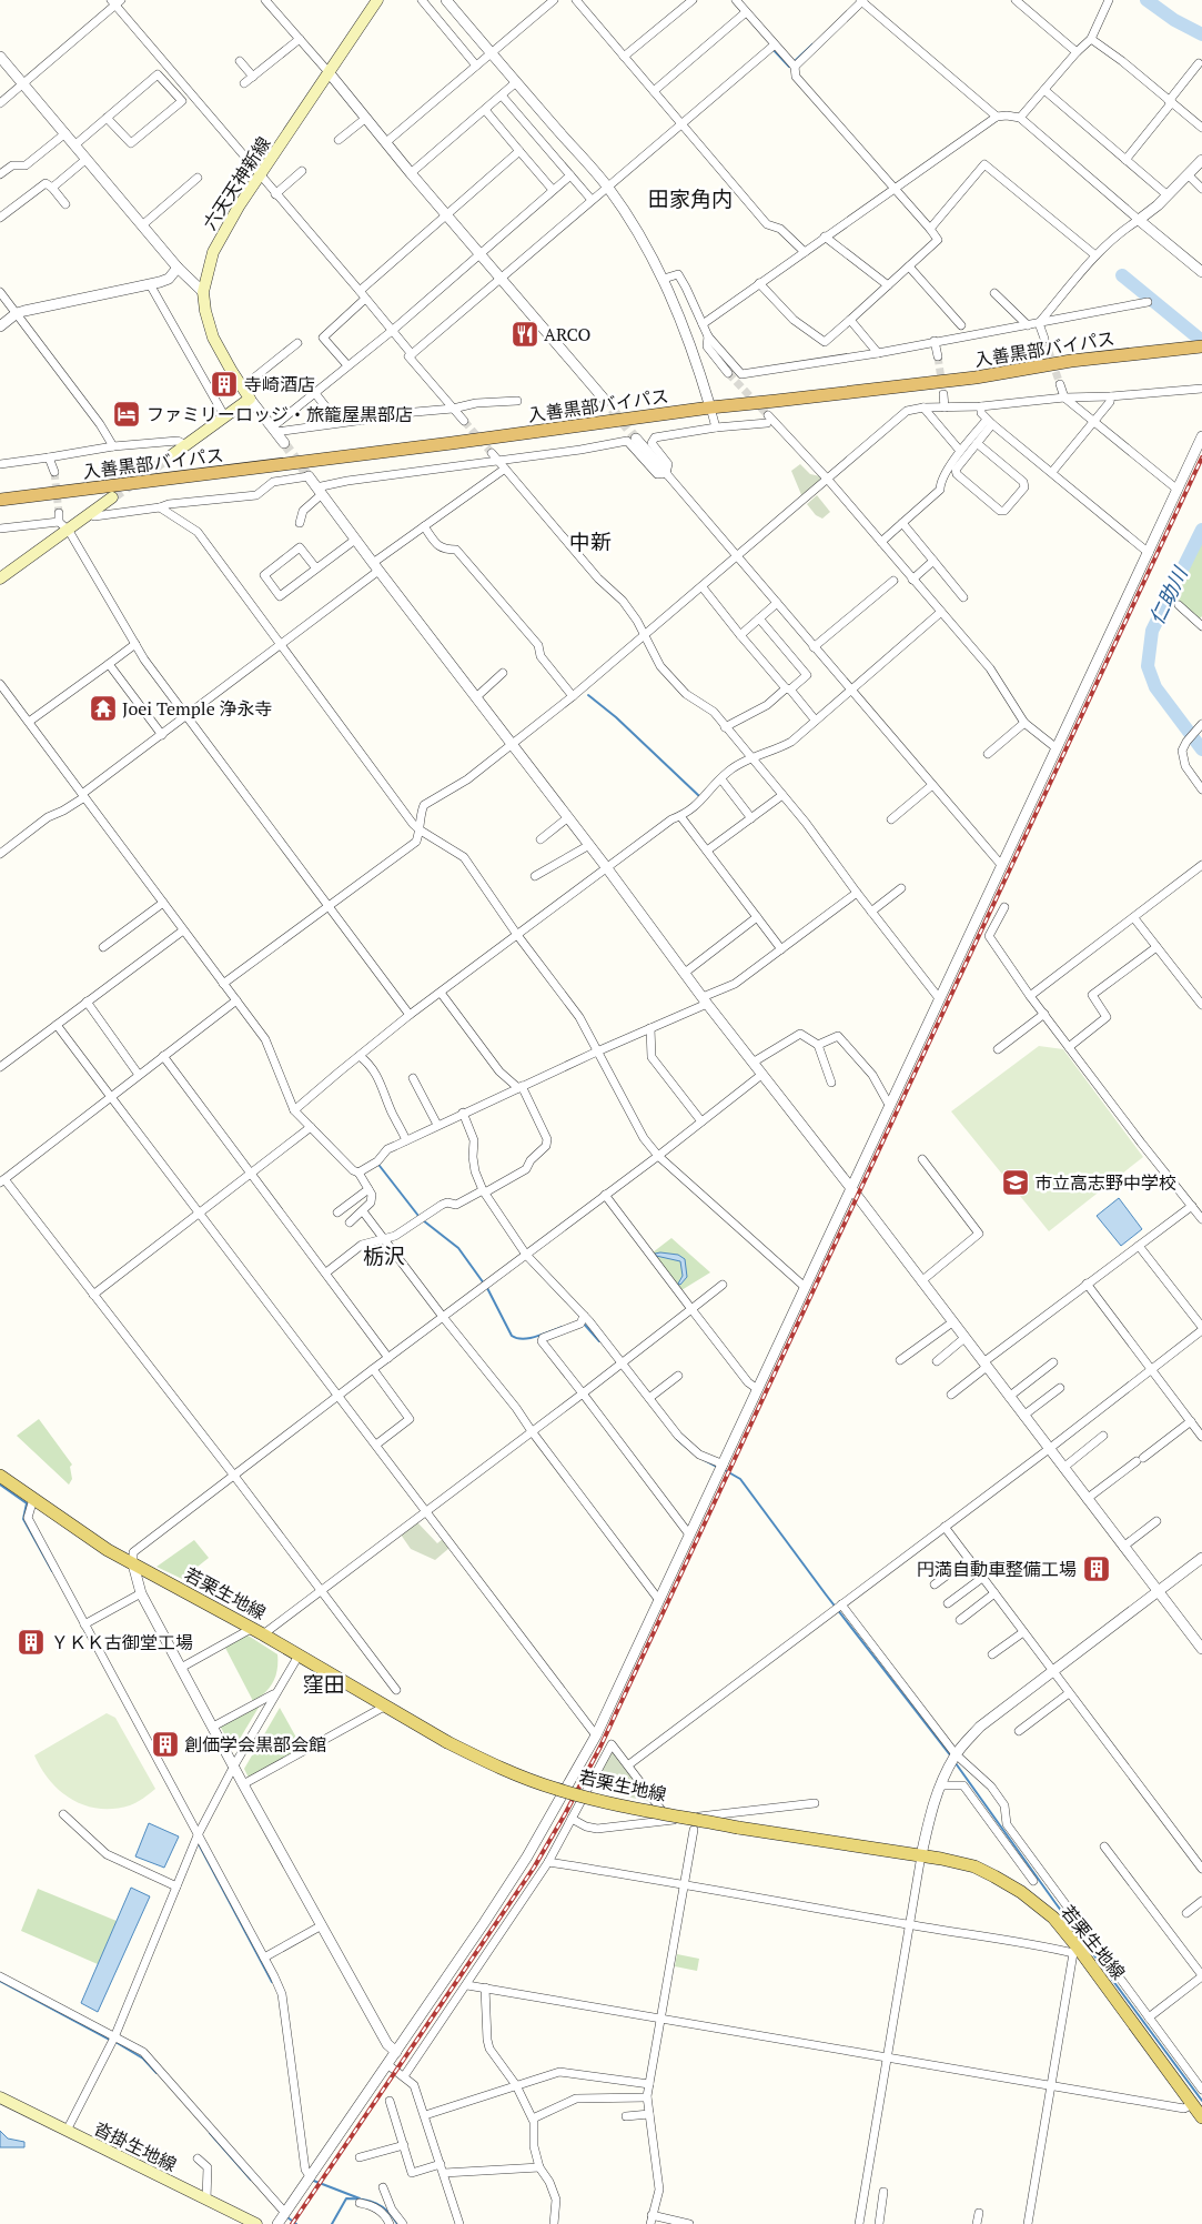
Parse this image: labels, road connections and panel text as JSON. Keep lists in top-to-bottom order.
{
  "streets": {
    "highway": ["入善黒部バイパス"],
    "main road": ["六天天神新線", "若栗生地線", "沓掛生地線"]
  },
  "districts": [
    "田家角内",
    "中新",
    "栃沢",
    "窪田"
  ],
  "water": ["仁助川"],
  "places": {
    "restaurant": ["ARCO"],
    "building": [
      "寺崎酒店",
      "円満自動車整備工場",
      "ＹＫＫ古御堂工場",
      "創価学会黒部会館"
    ],
    "hotel": ["ファミリーロッジ・旅籠屋黒部店"],
    "temple": ["Joei Temple 浄永寺"],
    "school or university": ["市立高志野中学校"]
  }
}
